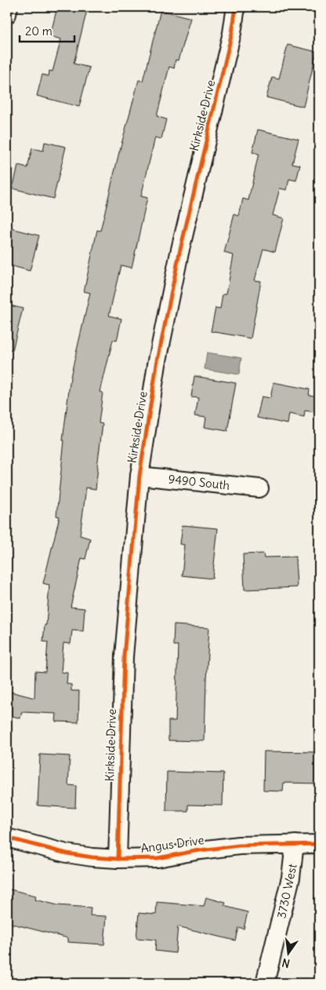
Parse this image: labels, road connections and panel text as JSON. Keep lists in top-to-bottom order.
{
  "streets": {
    "street": [
      "Kirkside Drive",
      "9490 South",
      "Angus Drive",
      "3730 West"
    ]
  },
  "crossings": [
    ["Kirkside Drive", "9490 South"],
    ["Kirkside Drive", "Angus Drive"],
    ["Angus Drive", "3730 West"]
  ],
  "scale_bar": "20 m",
  "north": "bottom"
}
